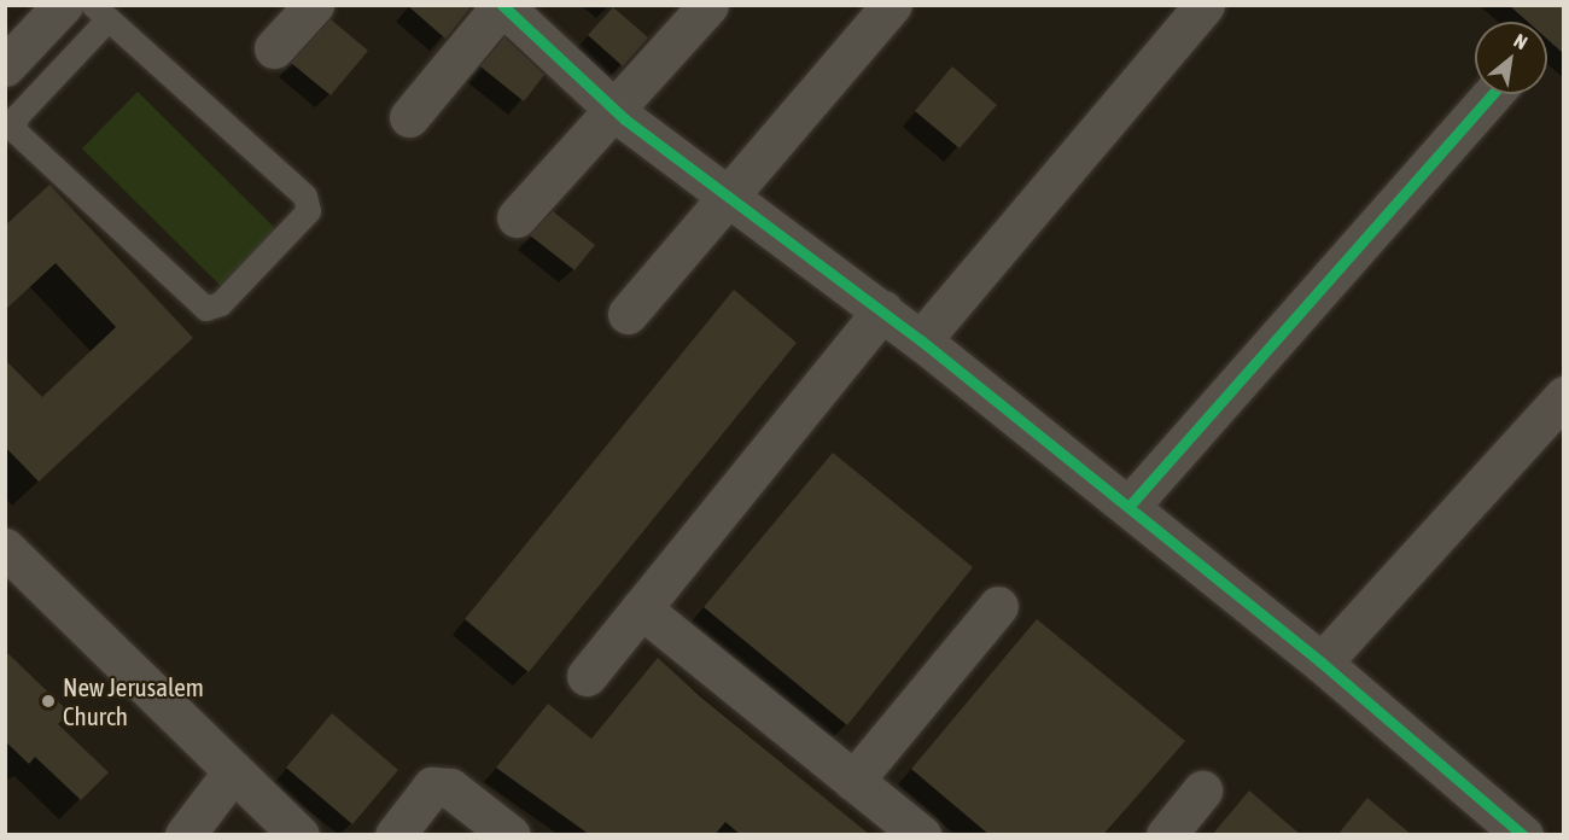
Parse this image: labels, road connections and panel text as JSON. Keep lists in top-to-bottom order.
{
  "places": ["New Jerusalem Church"],
  "north": "top right"
}
